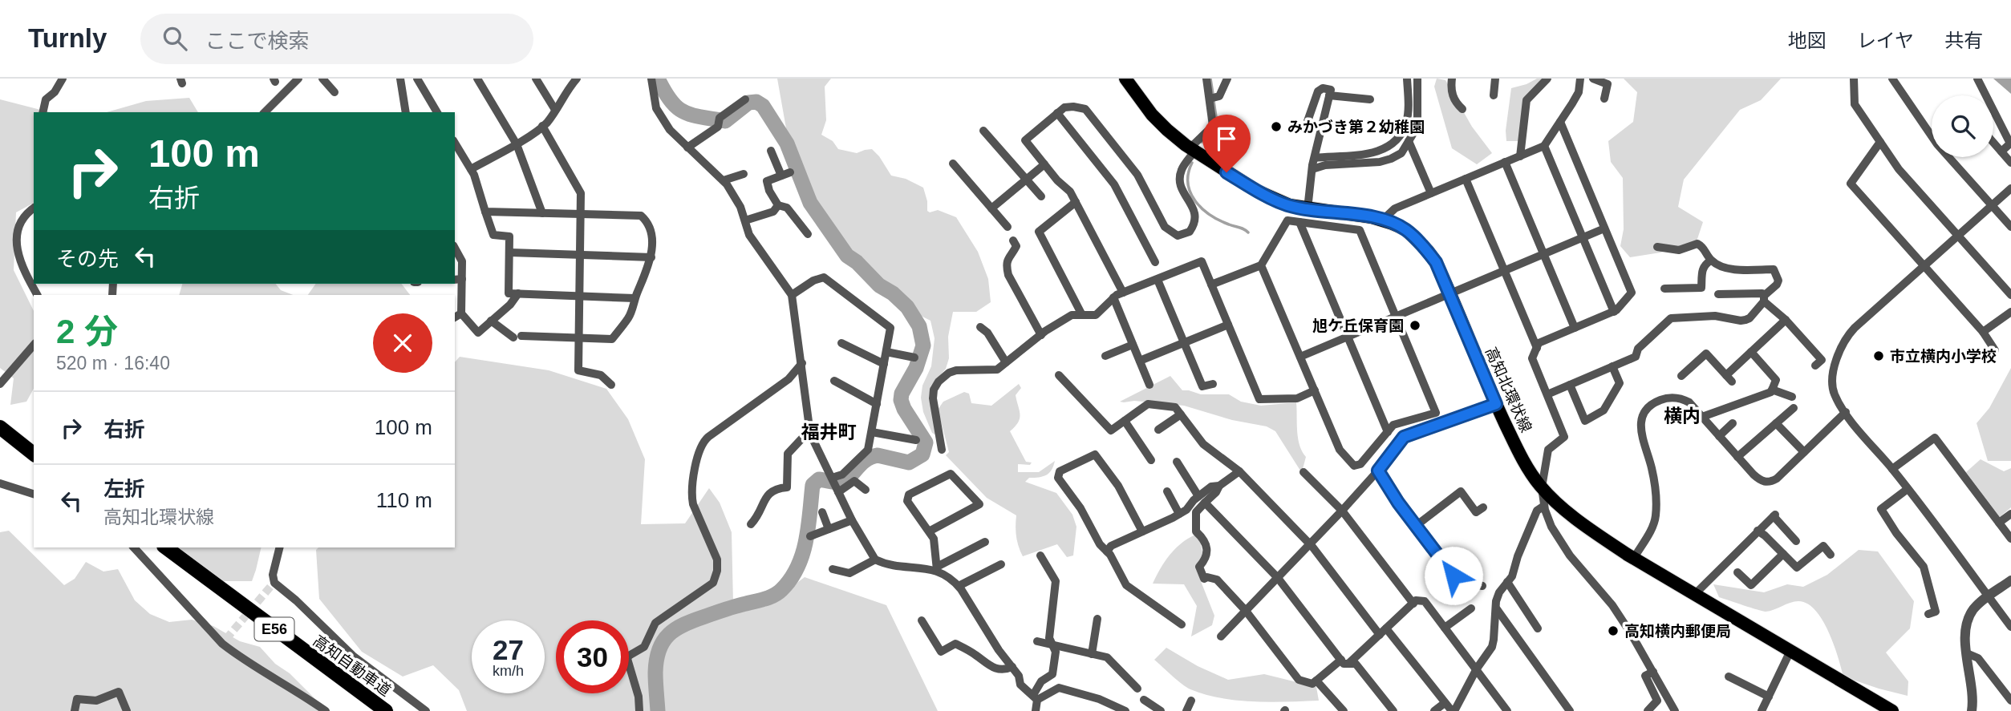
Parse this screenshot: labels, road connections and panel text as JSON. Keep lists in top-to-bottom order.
{
  "streets": {
    "highway": ["E56", "高知自動車道"],
    "main road": ["高知北環状線"]
  },
  "districts": ["横内", "福井町"],
  "places": [
    "みかづき第２幼稚園",
    "旭ケ丘保育園",
    "市立横内小学校",
    "高知横内郵便局"
  ],
  "page": {
    "header": "Turnly",
    "search": "ここで検索",
    "nav": ["地図", "レイヤ", "共有"],
    "turn": ["100 m", "右折"],
    "then": "その先",
    "heading": ["2 分", "520 m · 16:40"],
    "list": [
      {
        "name": "右折",
        "value": "100 m"
      },
      {
        "name": "左折",
        "note": "高知北環状線",
        "value": "110 m"
      }
    ],
    "speed": "27 km/h",
    "limit": "30"
  }
}
